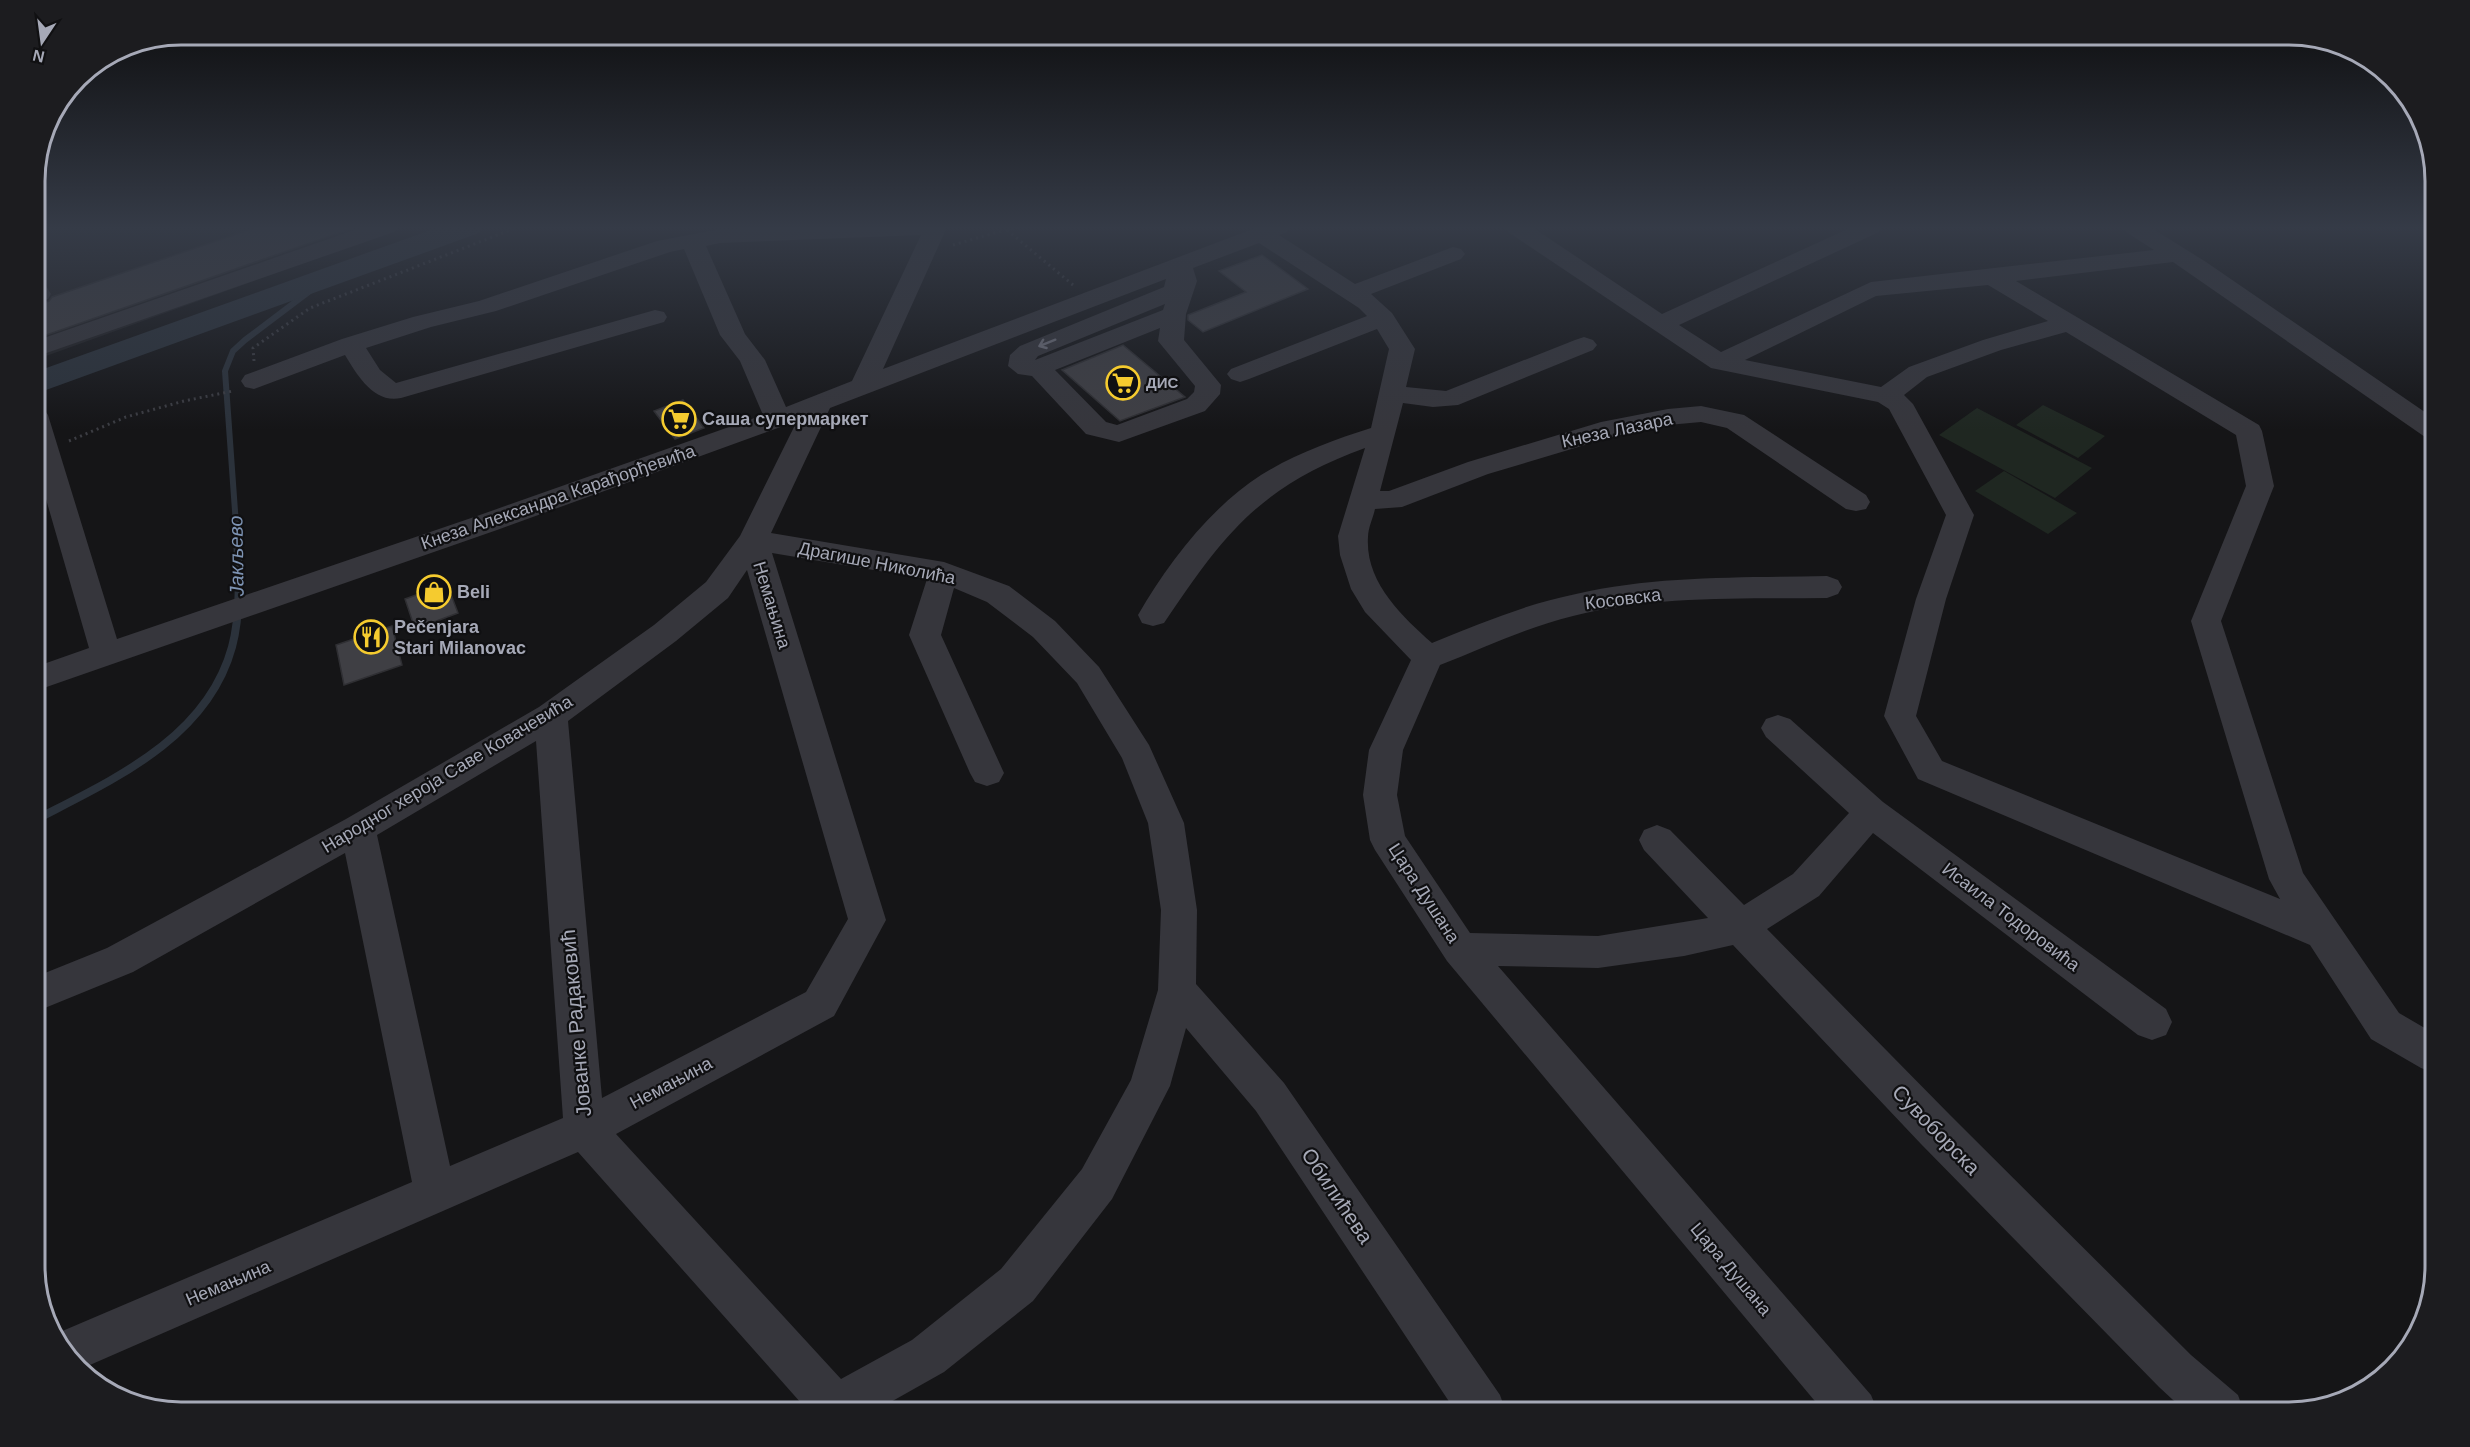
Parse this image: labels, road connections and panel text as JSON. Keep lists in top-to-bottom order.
{
  "streets": {
    "street": [
      "Кнеза Лазара",
      "Кнеза Александра Карађорђевића",
      "Драгише Николића",
      "Косовска",
      "Немањина",
      "Народног хероја Саве Ковачевића",
      "Цара Душана",
      "Исаила Тодоровића",
      "Јованке Радаковић",
      "Сувоборска",
      "Обилићева"
    ]
  },
  "crossings": [
    ["Кнеза Александра Карађорђевића", "Народног хероја Саве Ковачевића"],
    ["Драгише Николића", "Немањина"],
    ["Драгише Николића", "Народног хероја Саве Ковачевића"],
    ["Драгише Николића", "Обилићева"],
    ["Косовска", "Цара Душана"],
    ["Немањина", "Народног хероја Саве Ковачевића"],
    ["Немањина", "Јованке Радаковић"],
    ["Народног хероја Саве Ковачевића", "Јованке Радаковић"]
  ],
  "water": ["Јакљево"],
  "places": {
    "supermarket": ["ДИС", "Саша супермаркет"],
    "shop": ["Beli"],
    "restaurant": ["Pečenjara Stari Milanovac"]
  },
  "north": "bottom"
}
